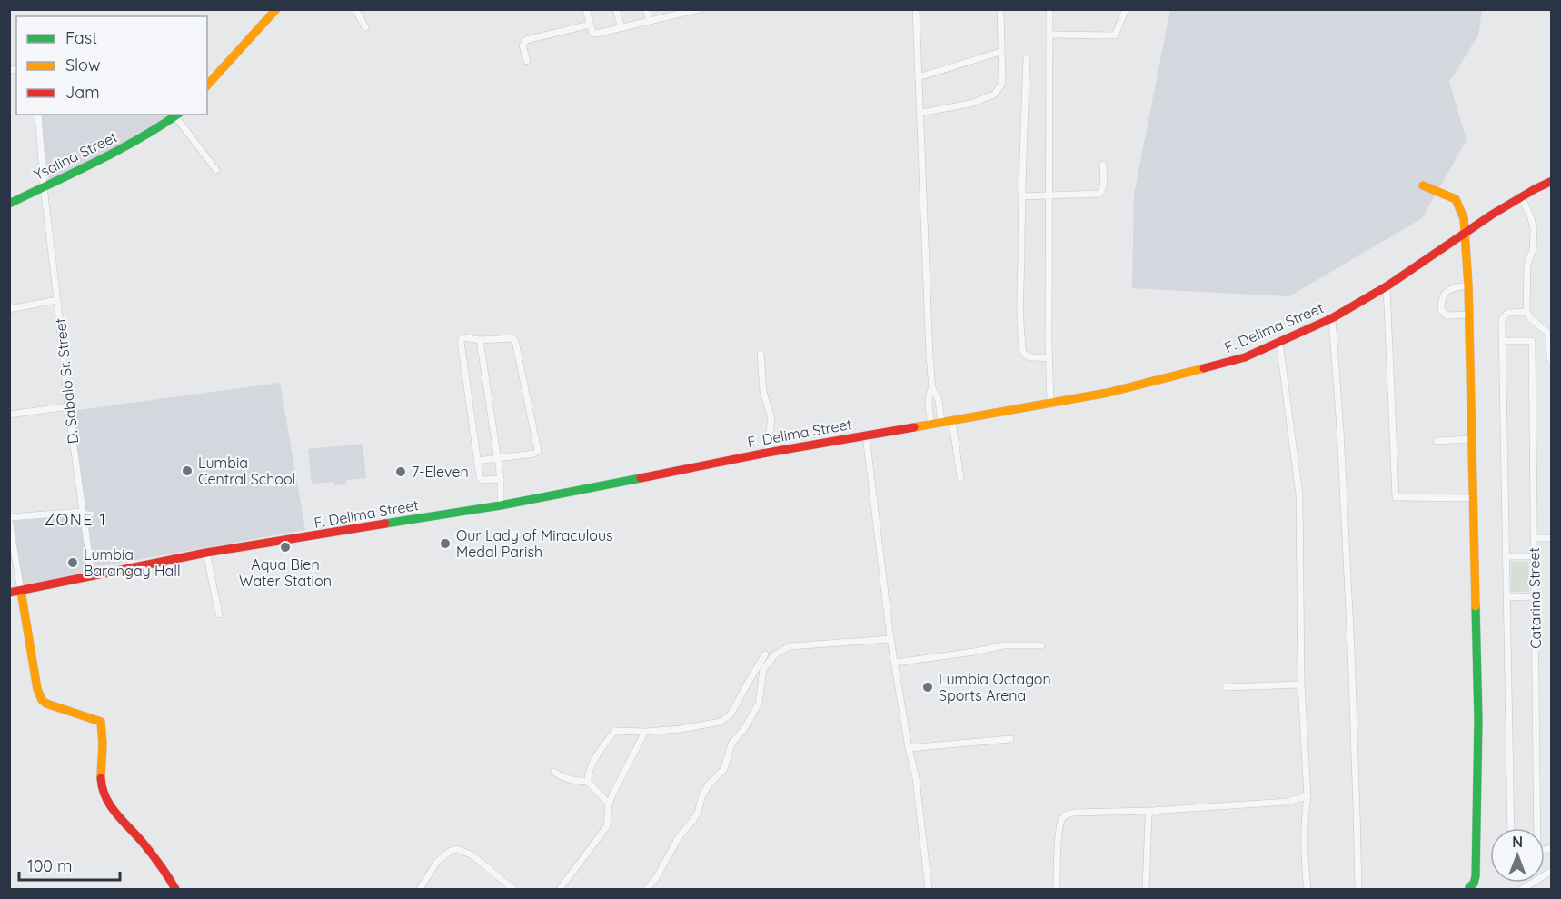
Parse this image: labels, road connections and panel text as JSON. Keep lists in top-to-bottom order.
{
  "streets": {
    "street": [
      "Ysalina Street",
      "F. Delima Street",
      "D. Sabalo Sr. Street",
      "Catarina Street"
    ]
  },
  "crossings": [
    ["Ysalina Street", "D. Sabalo Sr. Street"],
    ["F. Delima Street", "D. Sabalo Sr. Street"]
  ],
  "districts": ["ZONE 1"],
  "places": [
    "Lumbia Central School",
    "7-Eleven",
    "Our Lady of Miraculous Medal Parish",
    "Aqua Bien Water Station",
    "Lumbia Barangay Hall",
    "Lumbia Octagon Sports Arena"
  ],
  "legend": ["Fast", "Slow", "Jam"],
  "scale_bar": "100 m",
  "north": "top"
}
